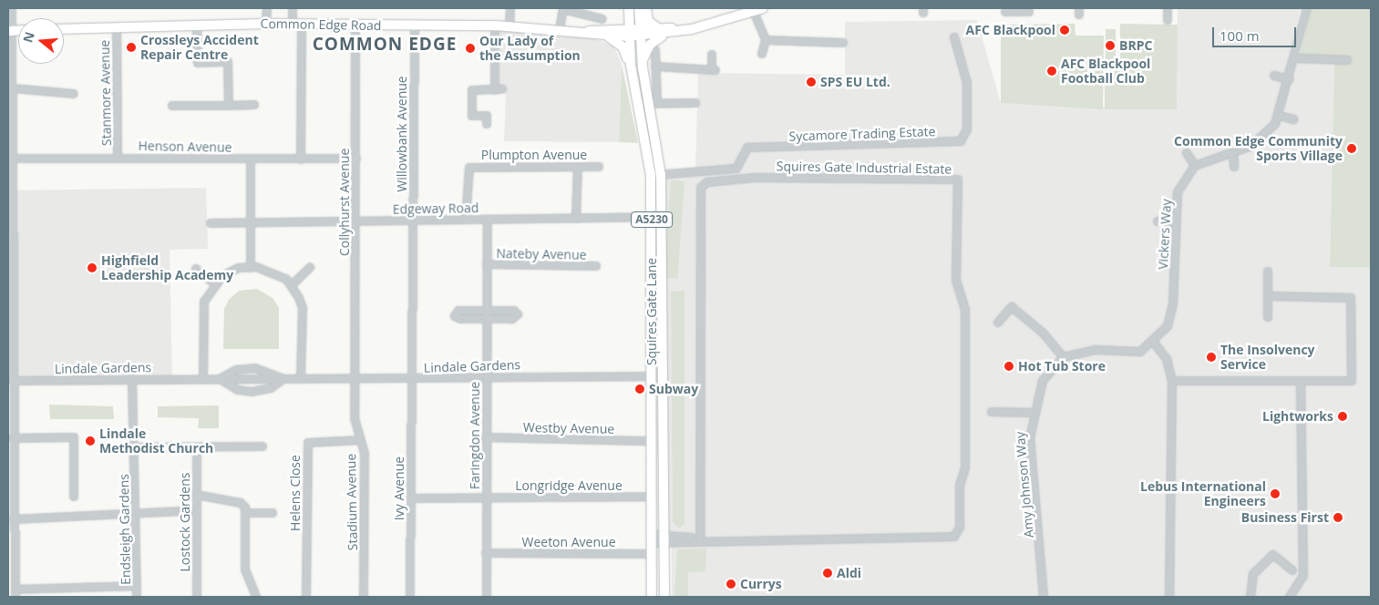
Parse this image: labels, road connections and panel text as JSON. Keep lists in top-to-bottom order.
{
  "streets": {
    "main road": ["Common Edge Road", "A5230", "Squires Gate Lane"],
    "street": [
      "Stanmore Avenue",
      "Willowbank Avenue",
      "Sycamore Trading Estate",
      "Henson Avenue",
      "Plumpton Avenue",
      "Squires Gate Industrial Estate",
      "Collyhurst Avenue",
      "Edgeway Road",
      "Vickers Way",
      "Nateby Avenue",
      "Lindale Gardens",
      "Westby Avenue",
      "Faringdon Avenue",
      "Amy Johnson Way",
      "Longridge Avenue",
      "Ivy Avenue",
      "Helens Close",
      "Stadium Avenue",
      "Lostock Gardens",
      "Endsleigh Gardens",
      "Weeton Avenue"
    ]
  },
  "crossings": [
    ["Common Edge Road", "Stanmore Avenue"],
    ["Common Edge Road", "Willowbank Avenue"],
    ["Common Edge Road", "Collyhurst Avenue"],
    ["Common Edge Road", "A5230"],
    ["Common Edge Road", "Squires Gate Lane"],
    ["Stanmore Avenue", "Henson Avenue"],
    ["Willowbank Avenue", "Edgeway Road"],
    ["Willowbank Avenue", "Lindale Gardens"],
    ["Willowbank Avenue", "Ivy Avenue"],
    ["Sycamore Trading Estate", "Squires Gate Lane"],
    ["Henson Avenue", "Collyhurst Avenue"],
    ["Plumpton Avenue", "Edgeway Road"],
    ["Collyhurst Avenue", "Edgeway Road"],
    ["Collyhurst Avenue", "Lindale Gardens"],
    ["Collyhurst Avenue", "Stadium Avenue"],
    ["Edgeway Road", "Squires Gate Lane"],
    ["Edgeway Road", "Faringdon Avenue"],
    ["A5230", "Squires Gate Lane"],
    ["Vickers Way", "Amy Johnson Way"],
    ["Nateby Avenue", "Faringdon Avenue"],
    ["Squires Gate Lane", "Lindale Gardens"],
    ["Squires Gate Lane", "Westby Avenue"],
    ["Squires Gate Lane", "Longridge Avenue"],
    ["Squires Gate Lane", "Weeton Avenue"],
    ["Lindale Gardens", "Faringdon Avenue"],
    ["Lindale Gardens", "Ivy Avenue"],
    ["Lindale Gardens", "Stadium Avenue"],
    ["Lindale Gardens", "Endsleigh Gardens"],
    ["Westby Avenue", "Faringdon Avenue"],
    ["Faringdon Avenue", "Longridge Avenue"],
    ["Faringdon Avenue", "Weeton Avenue"],
    ["Longridge Avenue", "Ivy Avenue"],
    ["Helens Close", "Stadium Avenue"]
  ],
  "districts": ["COMMON EDGE"],
  "places": [
    "AFC Blackpool",
    "BRPC",
    "Crossleys Accident Repair Centre",
    "Our Lady of the Assumption",
    "AFC Blackpool Football Club",
    "SPS EU Ltd.",
    "Common Edge Community Sports Village",
    "Highfield Leadership Academy",
    "The Insolvency Service",
    "Hot Tub Store",
    "Subway",
    "Lightworks",
    "Lindale Methodist Church",
    "Lebus International Engineers",
    "Business First",
    "Aldi",
    "Currys"
  ],
  "scale_bar": "100 m",
  "north": "left"
}
